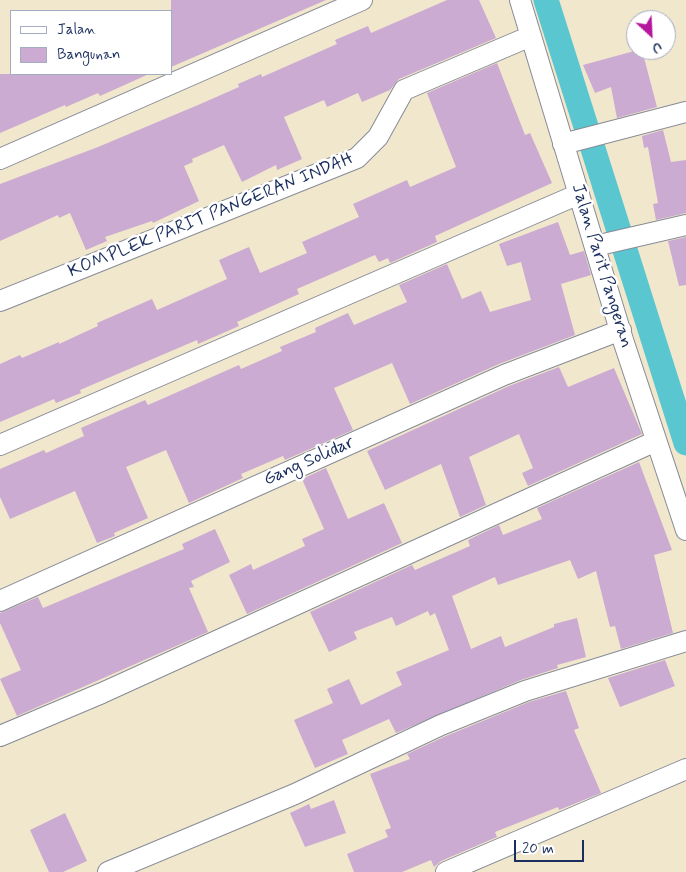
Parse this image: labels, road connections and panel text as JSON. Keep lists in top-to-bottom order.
{
  "streets": {
    "street": ["KOMPLEK PARIT PANGERAN INDAH", "Jalan Parit Pangeran", "Gang Solidar"]
  },
  "crossings": [
    ["KOMPLEK PARIT PANGERAN INDAH", "Jalan Parit Pangeran"],
    ["Jalan Parit Pangeran", "Gang Solidar"]
  ],
  "legend": ["Jalan", "Bangunan"],
  "scale_bar": "20 m",
  "north": "bottom right"
}
